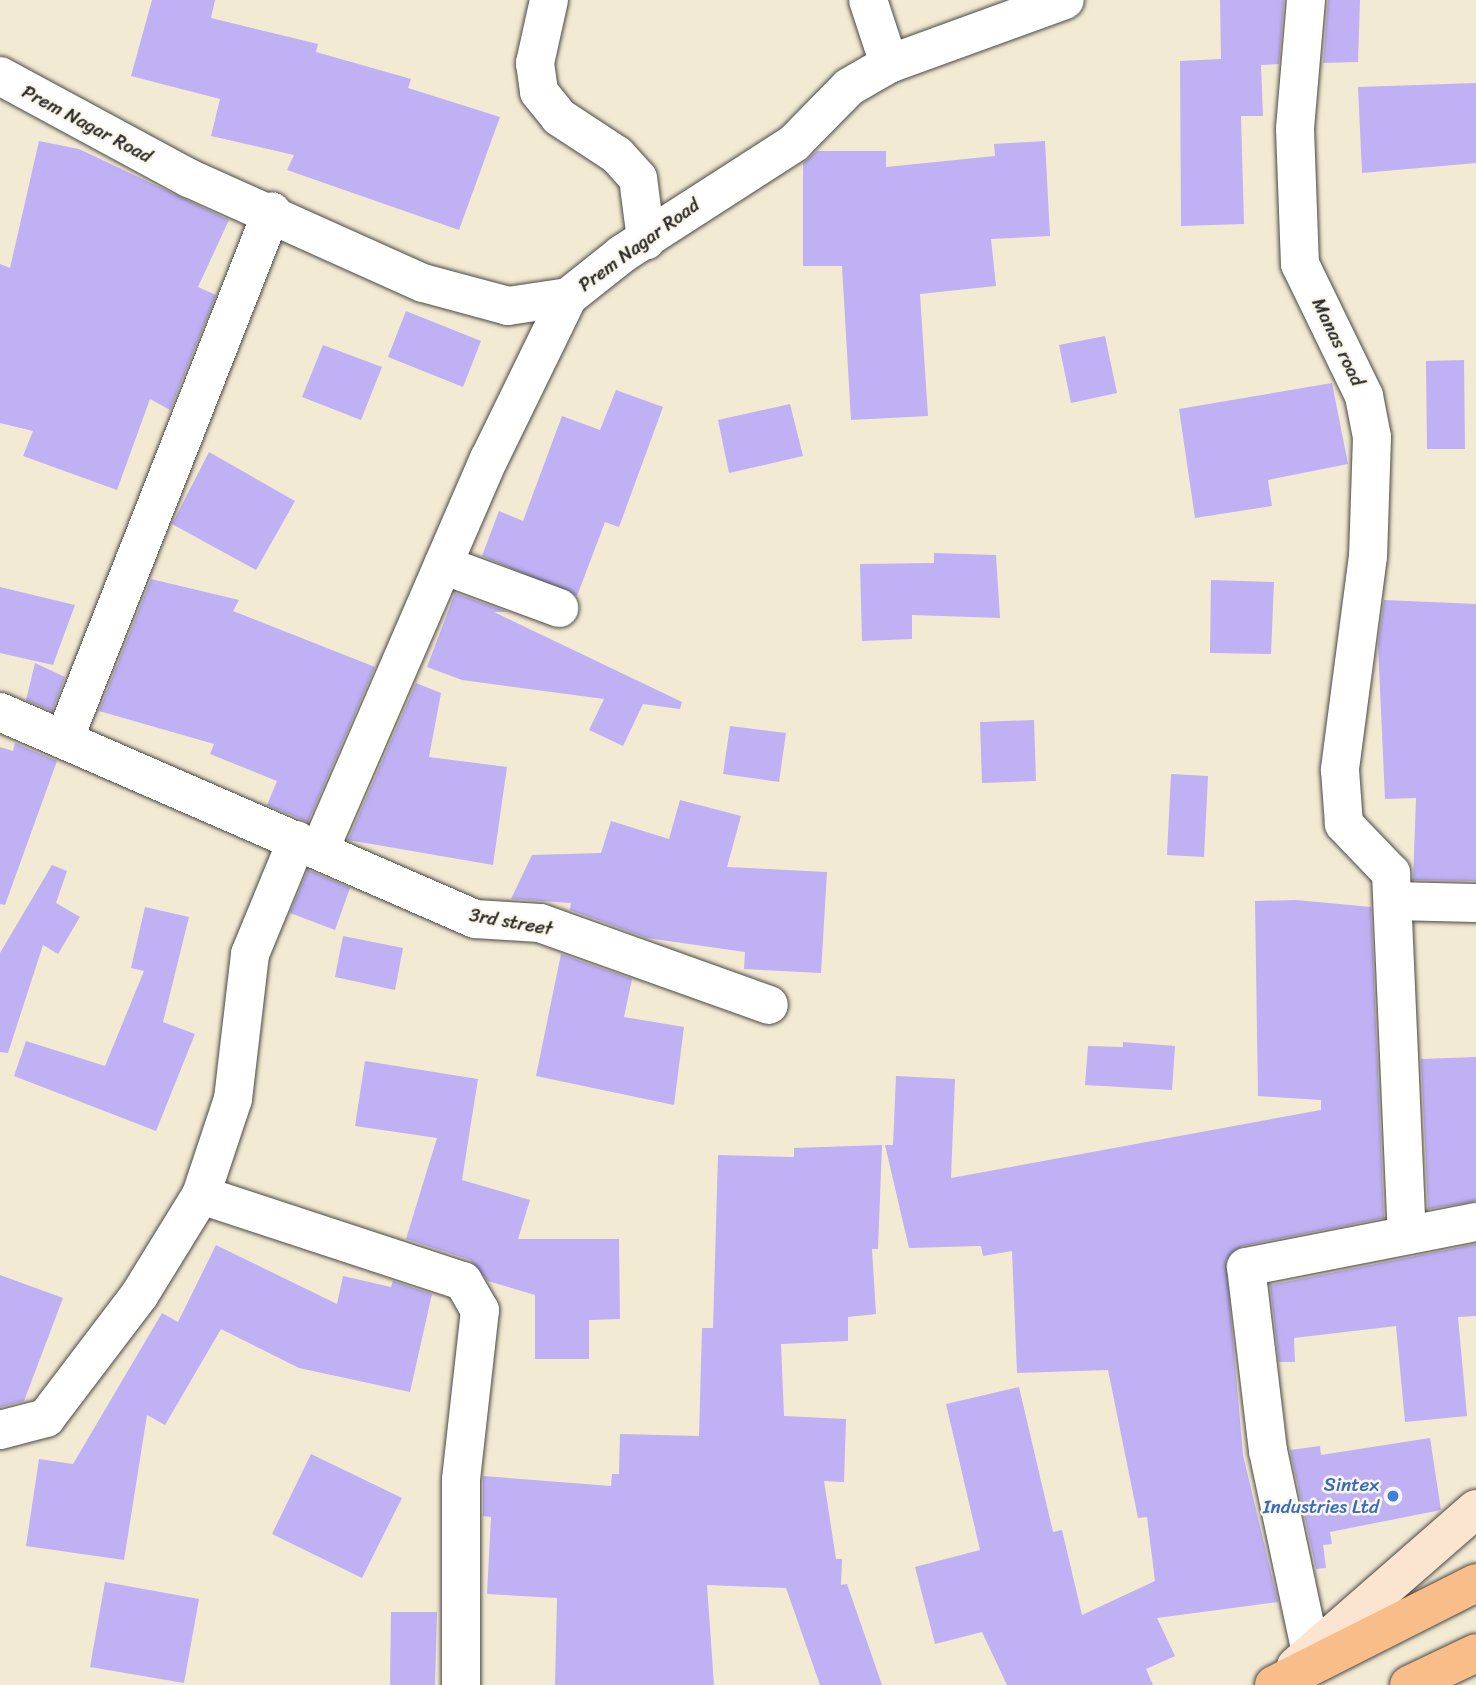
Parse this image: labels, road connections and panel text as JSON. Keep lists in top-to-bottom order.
{
  "streets": {
    "street": ["Prem Nagar Road", "Manas road", "3rd street"]
  },
  "places": ["Sintex Industries Ltd"]
}
